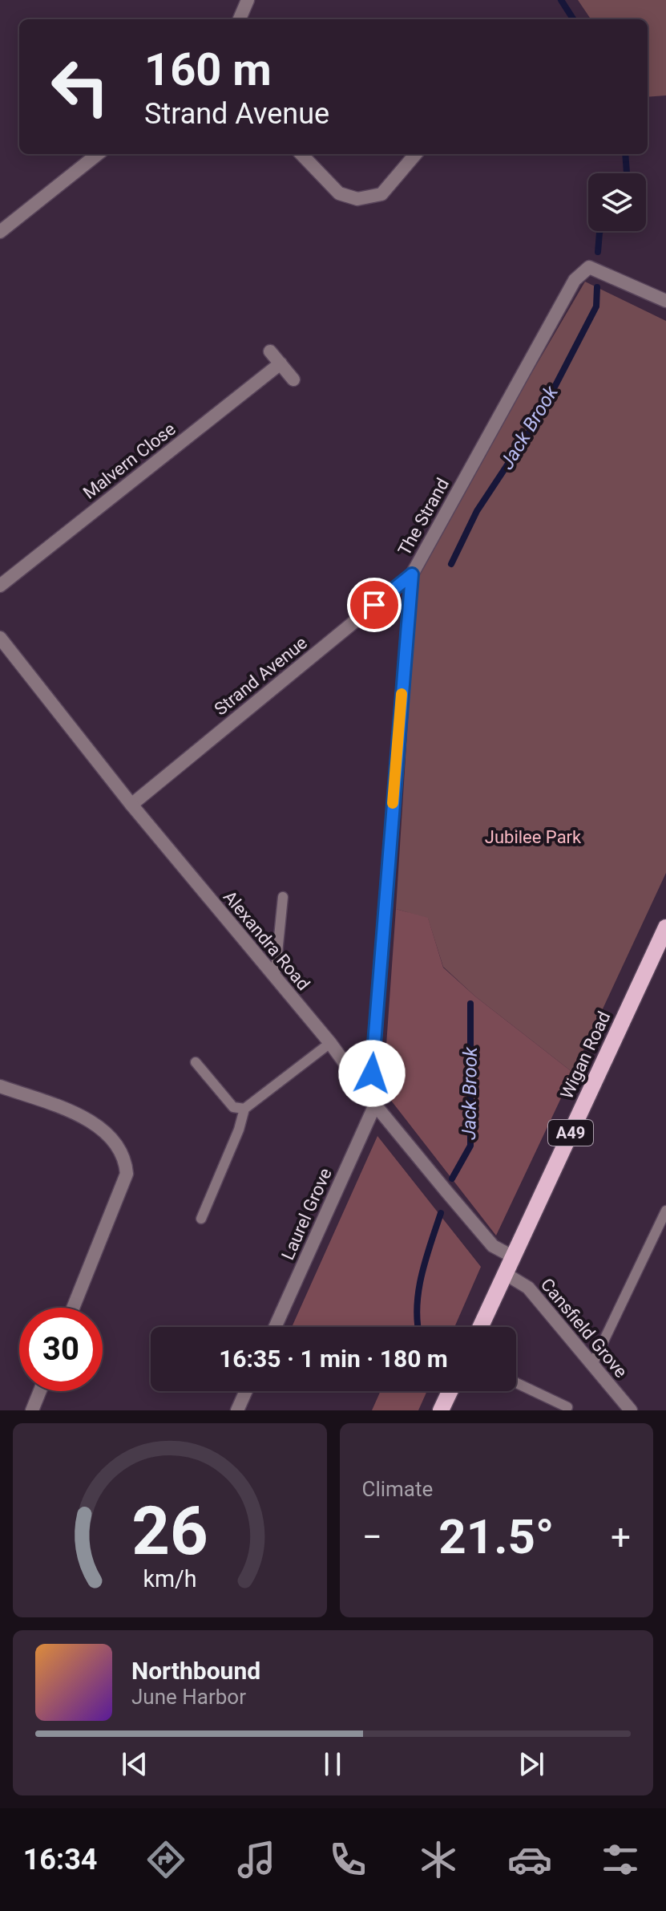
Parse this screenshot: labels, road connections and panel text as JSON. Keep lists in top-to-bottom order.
{
  "streets": {
    "main road": ["Wigan Road", "A49"],
    "street": [
      "Malvern Close",
      "The Strand",
      "Strand Avenue",
      "Alexandra Road",
      "Laurel Grove",
      "Cansfield Grove"
    ]
  },
  "crossings": [
    ["The Strand", "Strand Avenue"],
    ["The Strand", "Alexandra Road"],
    ["The Strand", "Laurel Grove"],
    ["Strand Avenue", "Alexandra Road"],
    ["Alexandra Road", "Wigan Road"],
    ["Alexandra Road", "Laurel Grove"],
    ["Wigan Road", "Cansfield Grove"]
  ],
  "water": ["Jack Brook"],
  "parks": ["Jubilee Park"],
  "page": {
    "turn": ["160 m", "Strand Avenue"],
    "limit": "30",
    "trip": "16:35 · 1 min · 180 m",
    "tile": "Climate",
    "heat": ["−", "21.5°", "+"],
    "song": ["Northbound", "June Harbor"],
    "tabs": "16:34",
    "gauge": ["26", "km/h"]
  }
}
